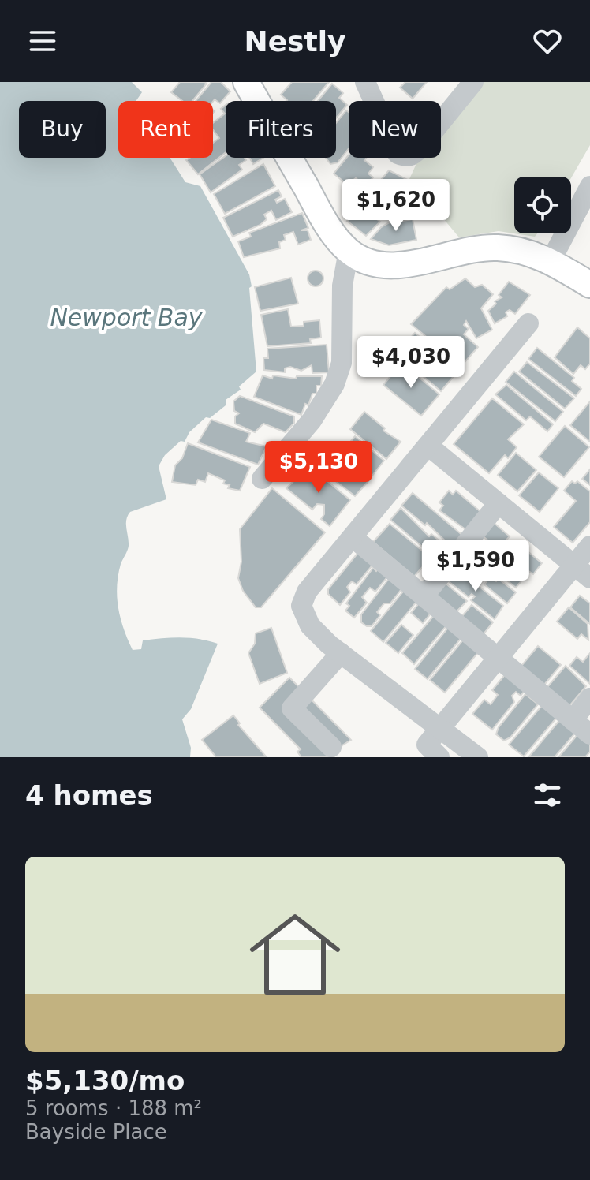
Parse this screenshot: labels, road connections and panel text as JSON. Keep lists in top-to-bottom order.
{
  "water": ["Newport Bay"],
  "page": {
    "header": "Nestly",
    "chip": [
      "Buy",
      "Rent",
      "Filters",
      "New"
    ],
    "price": [
      "$1,620",
      "$4,030",
      "$5,130",
      "$1,590"
    ],
    "heading": "4 homes",
    "list": [
      {
        "name": "$5,130/mo",
        "note": "5 rooms · 188 m² · Bayside Place"
      }
    ]
  }
}
